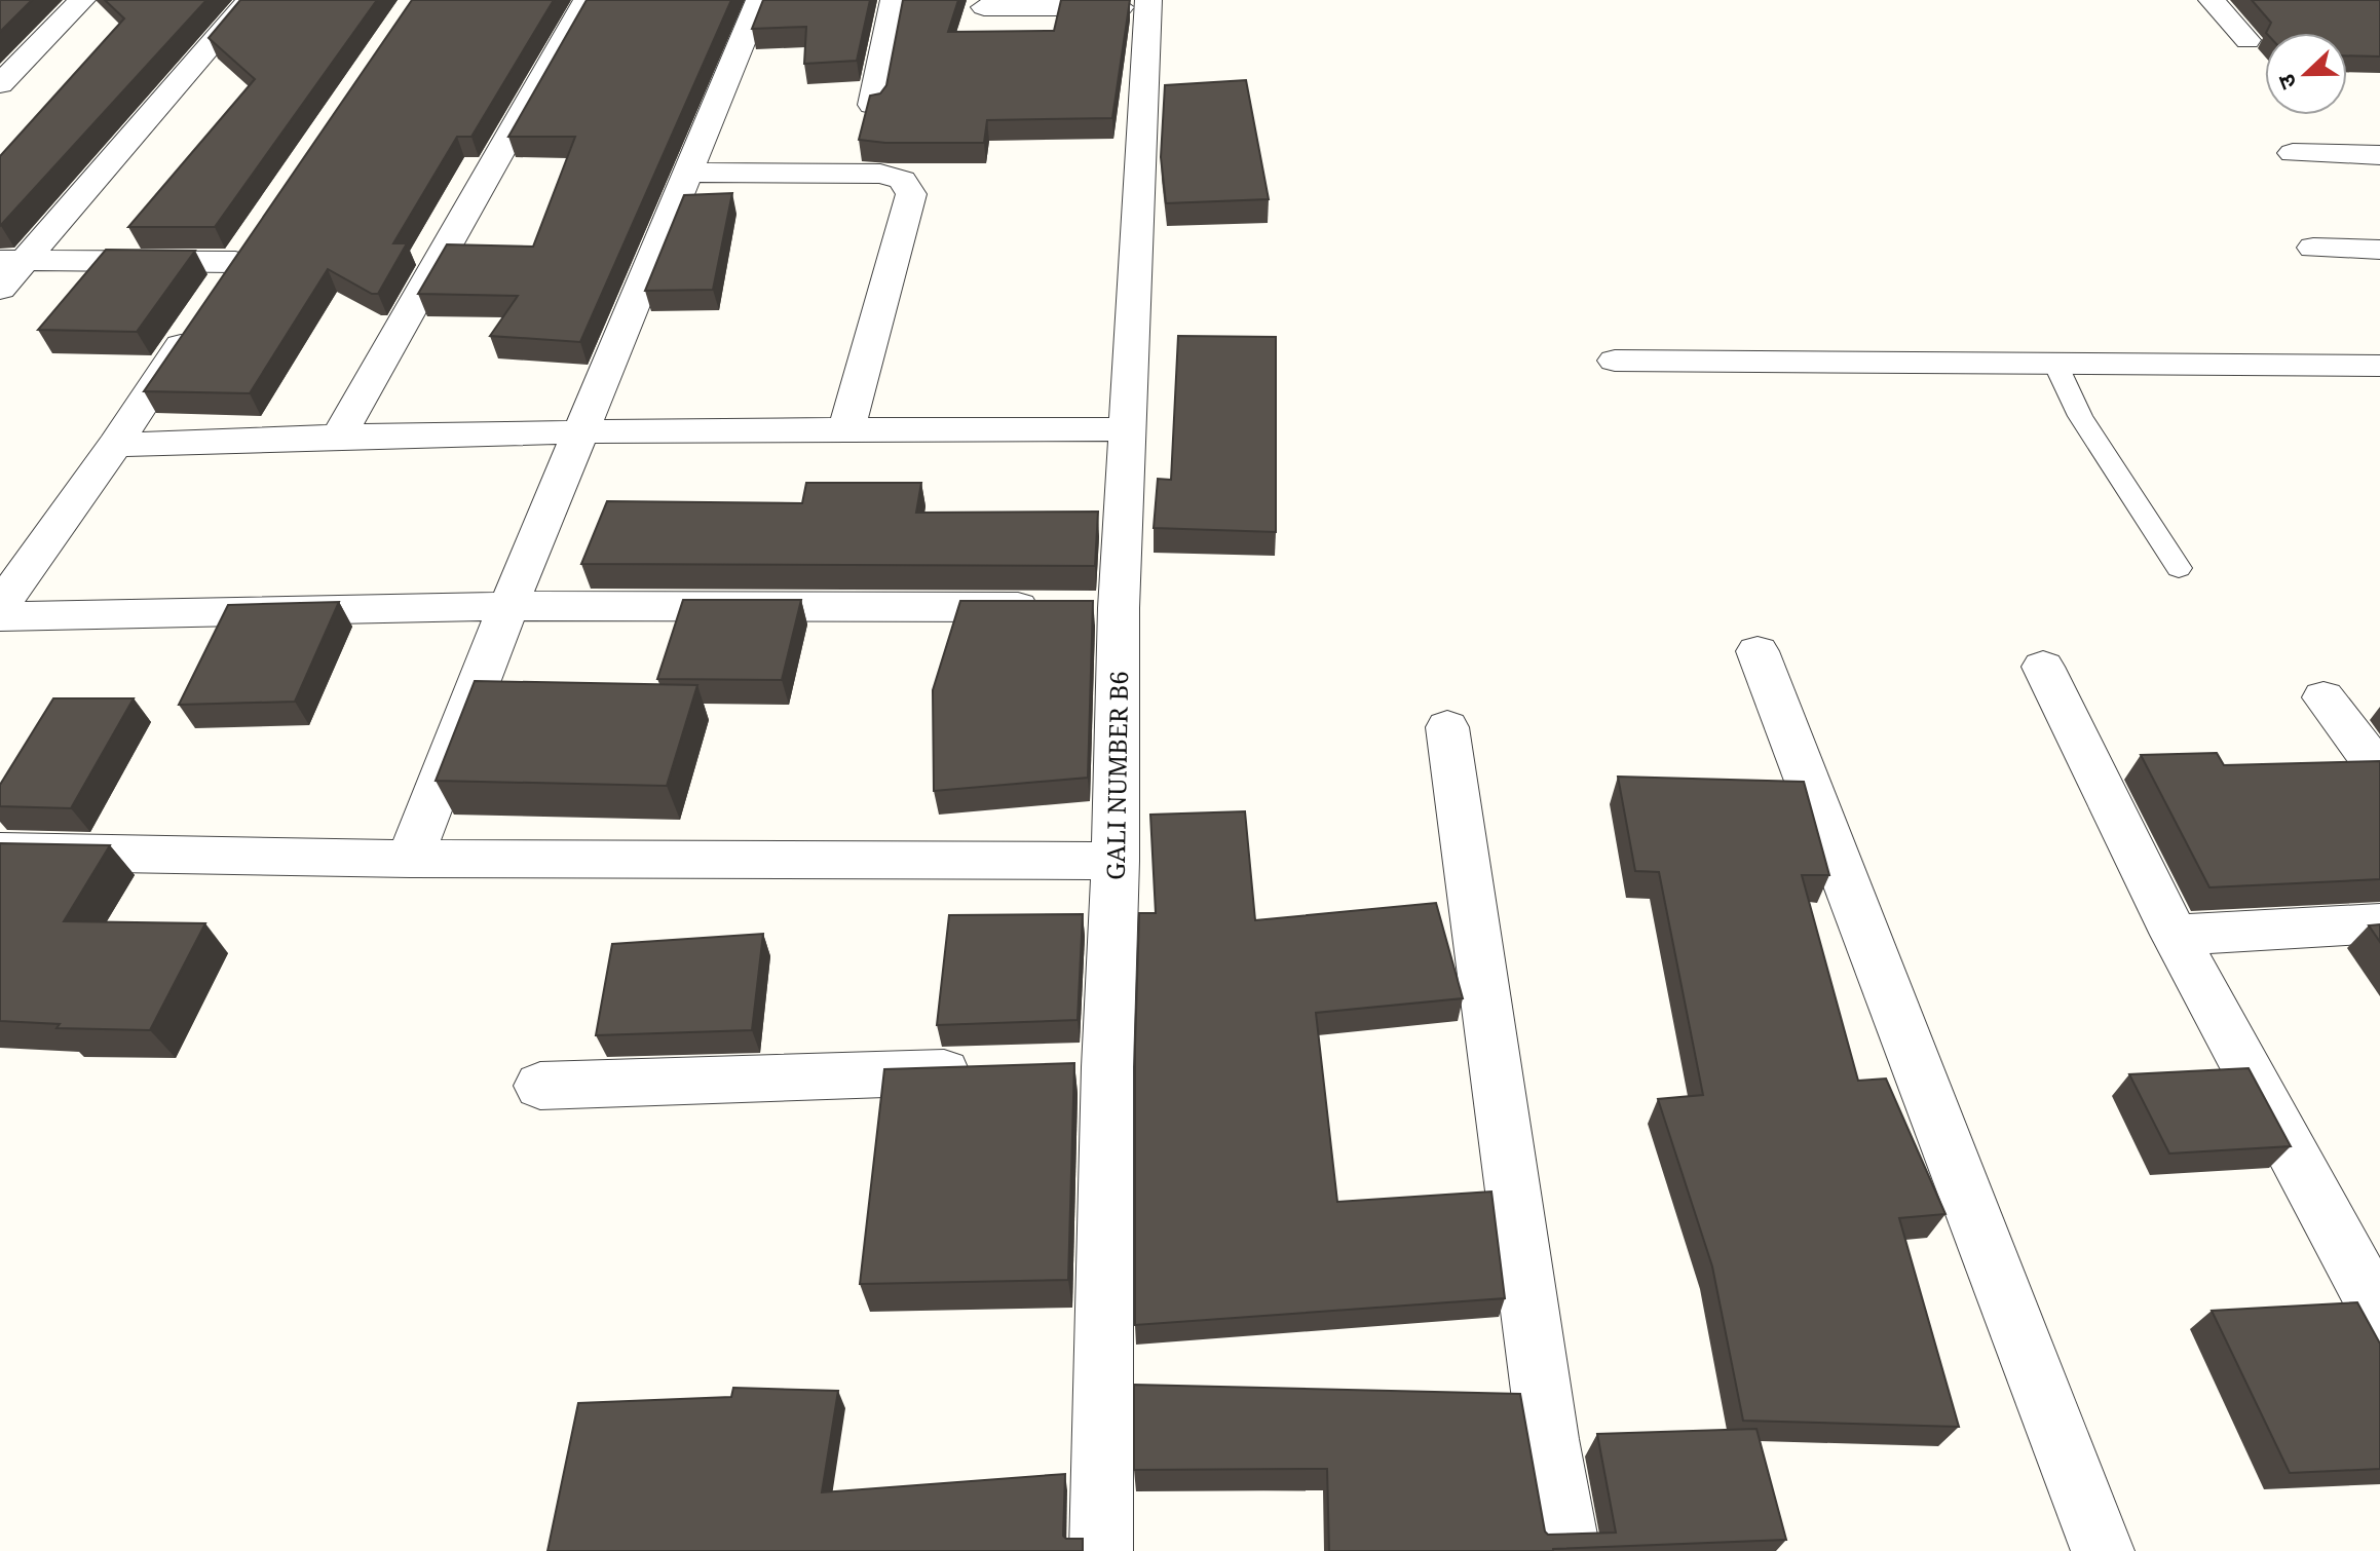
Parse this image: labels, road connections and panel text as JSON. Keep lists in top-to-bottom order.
{
  "streets": {
    "street": ["GALI NUMBER B6"]
  },
  "north": "left"
}
